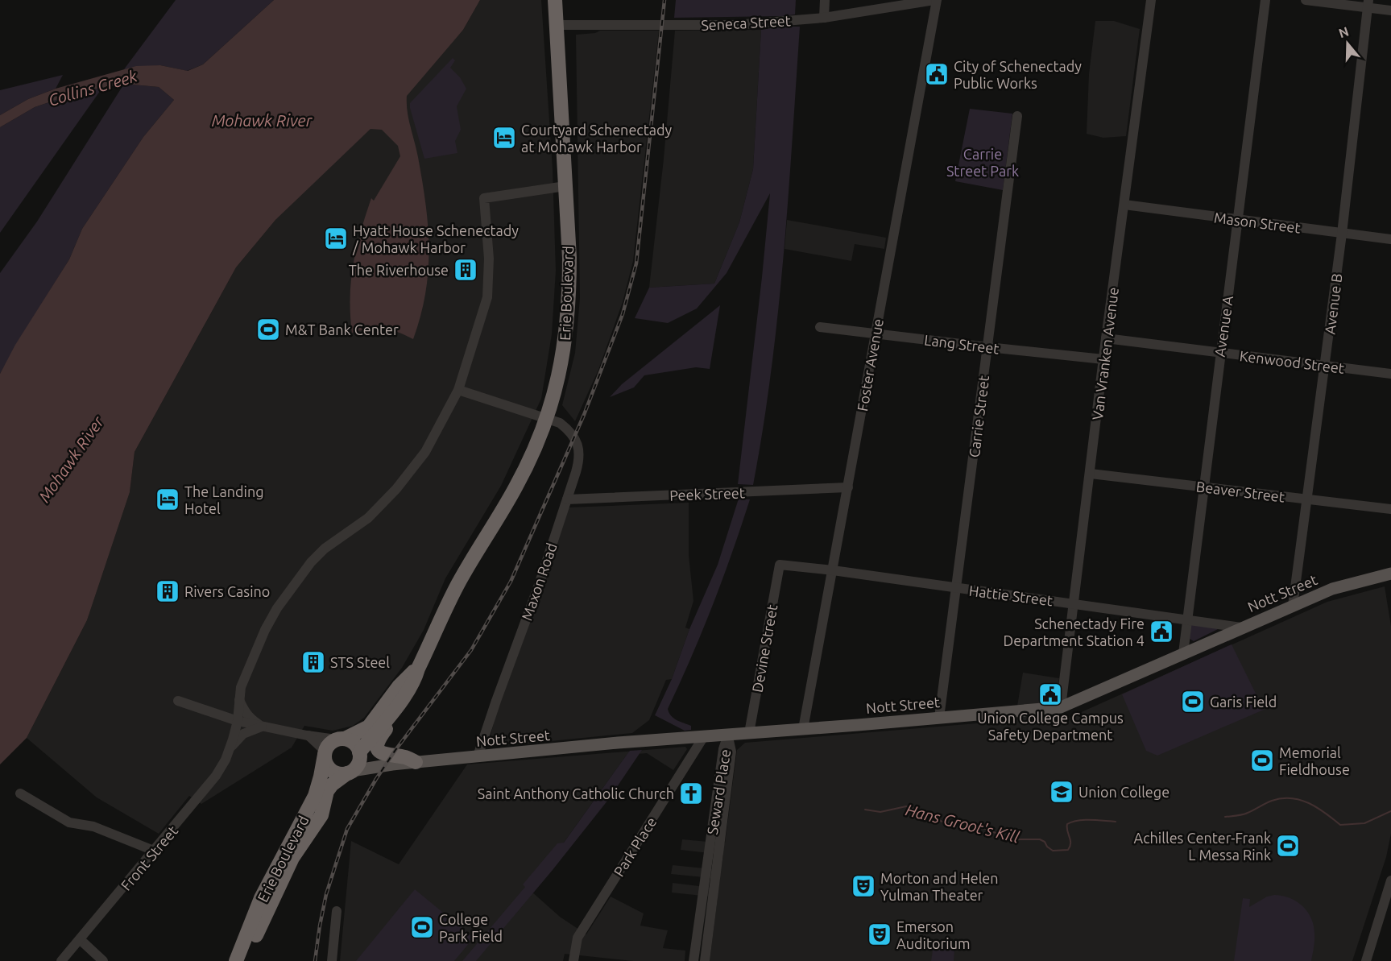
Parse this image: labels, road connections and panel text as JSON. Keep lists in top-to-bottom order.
{
  "streets": {
    "highway": ["Erie Boulevard"],
    "main road": ["Nott Street"],
    "street": [
      "Seneca Street",
      "Mason Street",
      "Avenue B",
      "Avenue A",
      "Lang Street",
      "Van Vranken Avenue",
      "Kenwood Street",
      "Foster Avenue",
      "Carrie Street",
      "Beaver Street",
      "Peek Street",
      "Maxon Road",
      "Hattie Street",
      "Devine Street",
      "Seward Place",
      "Park Place",
      "Front Street"
    ]
  },
  "crossings": [
    ["Seneca Street", "Erie Boulevard"],
    ["Seneca Street", "Foster Avenue"],
    ["Mason Street", "Avenue B"],
    ["Mason Street", "Avenue A"],
    ["Mason Street", "Van Vranken Avenue"],
    ["Erie Boulevard", "Maxon Road"],
    ["Erie Boulevard", "Nott Street"],
    ["Erie Boulevard", "Front Street"],
    ["Avenue B", "Kenwood Street"],
    ["Avenue B", "Beaver Street"],
    ["Avenue B", "Nott Street"],
    ["Avenue A", "Kenwood Street"],
    ["Avenue A", "Beaver Street"],
    ["Avenue A", "Nott Street"],
    ["Avenue A", "Hattie Street"],
    ["Lang Street", "Van Vranken Avenue"],
    ["Lang Street", "Foster Avenue"],
    ["Lang Street", "Carrie Street"],
    ["Van Vranken Avenue", "Kenwood Street"],
    ["Van Vranken Avenue", "Beaver Street"],
    ["Van Vranken Avenue", "Nott Street"],
    ["Van Vranken Avenue", "Hattie Street"],
    ["Foster Avenue", "Peek Street"],
    ["Foster Avenue", "Nott Street"],
    ["Foster Avenue", "Hattie Street"],
    ["Carrie Street", "Nott Street"],
    ["Carrie Street", "Hattie Street"],
    ["Peek Street", "Maxon Road"],
    ["Maxon Road", "Nott Street"],
    ["Maxon Road", "Front Street"],
    ["Nott Street", "Hattie Street"],
    ["Nott Street", "Devine Street"],
    ["Nott Street", "Seward Place"],
    ["Nott Street", "Park Place"],
    ["Hattie Street", "Devine Street"]
  ],
  "water": ["Collins Creek", "Mohawk River", "Hans Groot's Kill"],
  "parks": ["Carrie Street Park"],
  "places": {
    "public building": ["City of Schenectady Public Works", "Schenectady Fire Department Station 4", "Union College Campus Safety Department"],
    "hotel": ["Courtyard Schenectady at Mohawk Harbor", "Hyatt House Schenectady / Mohawk Harbor", "The Landing Hotel"],
    "building": ["The Riverhouse", "Rivers Casino", "STS Steel"],
    "sports": [
      "M&T Bank Center",
      "Garis Field",
      "Memorial Fieldhouse",
      "Achilles Center-Frank L Messa Rink",
      "College Park Field"
    ],
    "school or university": ["Union College"],
    "church": ["Saint Anthony Catholic Church"],
    "theatre": ["Morton and Helen Yulman Theater", "Emerson Auditorium"]
  },
  "north": "top"
}
